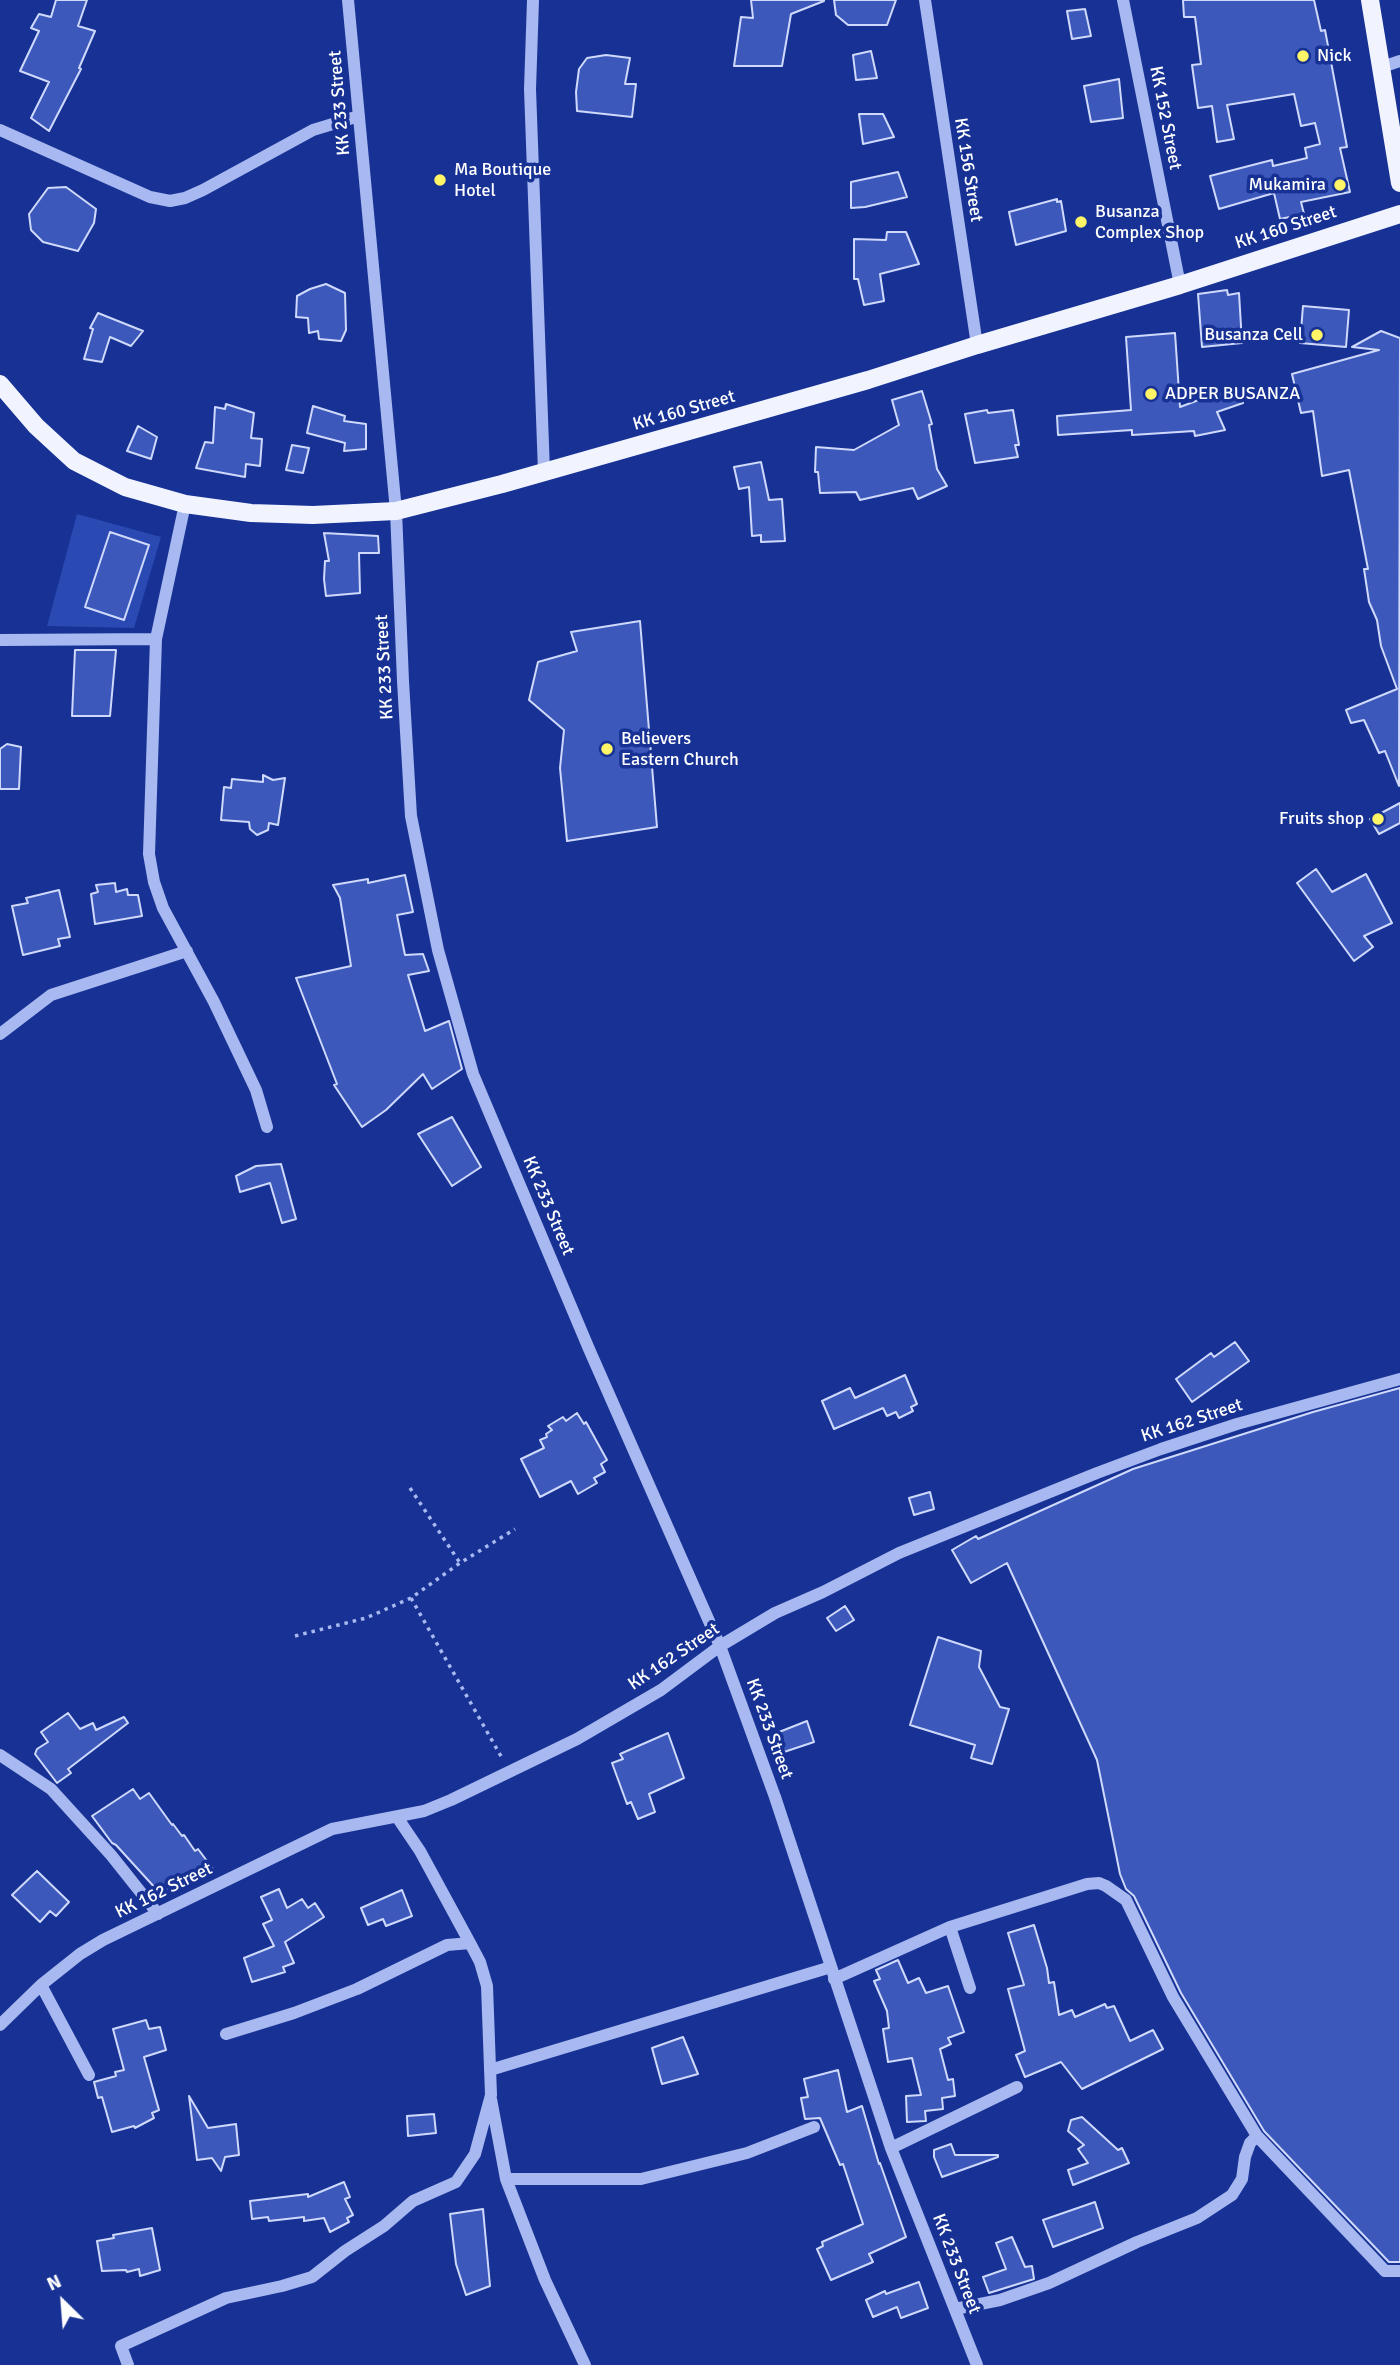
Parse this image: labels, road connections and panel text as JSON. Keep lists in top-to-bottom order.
{
  "streets": {
    "main road": ["KK 160 Street"],
    "street": [
      "KK 233 Street",
      "KK 152 Street",
      "KK 156 Street",
      "KK 162 Street"
    ]
  },
  "crossings": [
    ["KK 233 Street", "KK 160 Street"],
    ["KK 233 Street", "KK 162 Street"],
    ["KK 152 Street", "KK 160 Street"],
    ["KK 156 Street", "KK 160 Street"]
  ],
  "places": [
    "Nick",
    "Ma Boutique Hotel",
    "Mukamira",
    "Busanza Complex Shop",
    "Busanza Cell",
    "ADPER BUSANZA",
    "Believers Eastern Church",
    "Fruits shop"
  ],
  "north": "top left"
}
